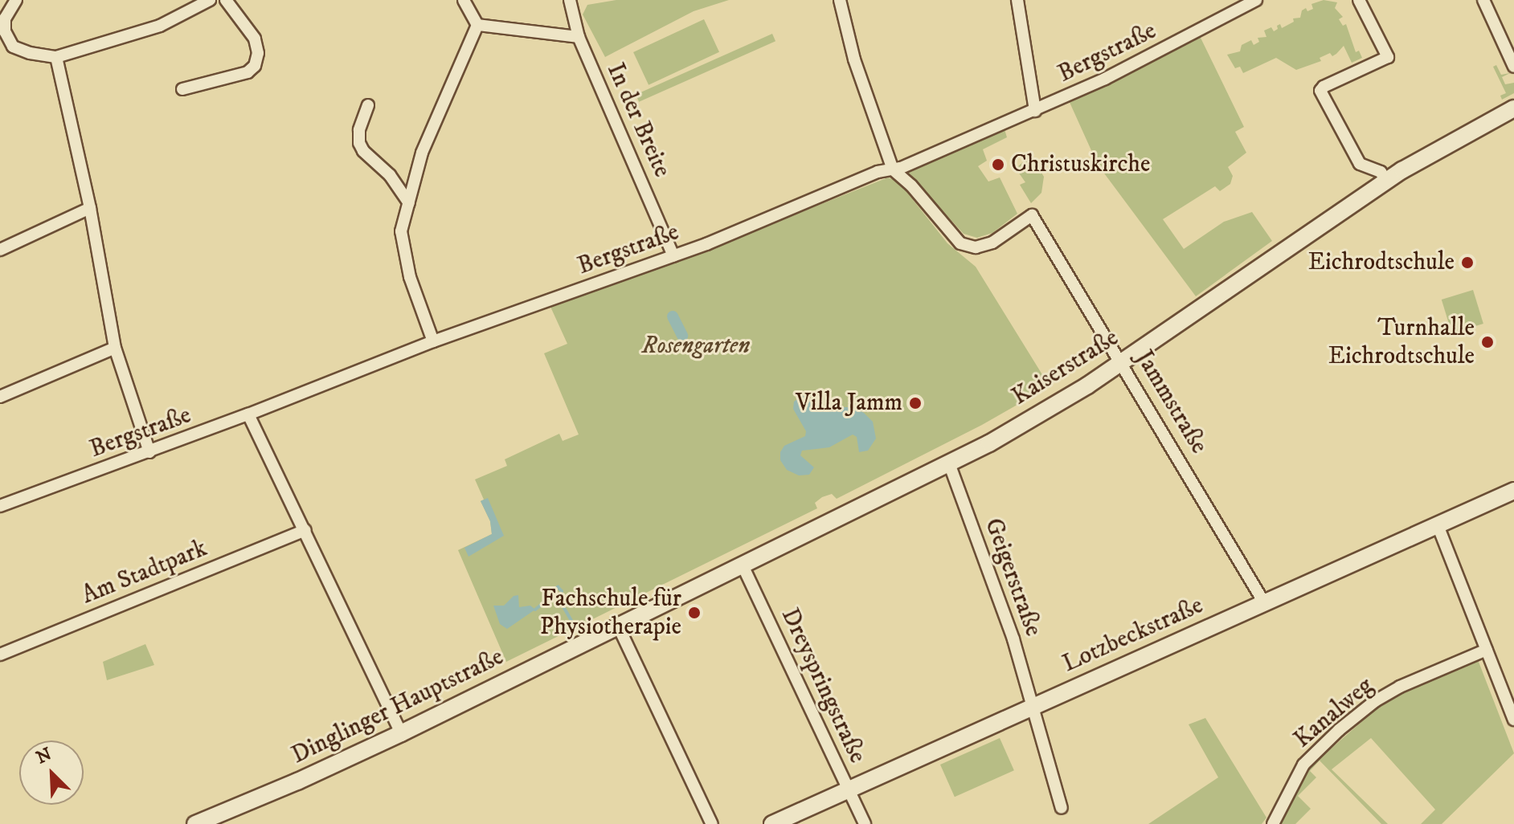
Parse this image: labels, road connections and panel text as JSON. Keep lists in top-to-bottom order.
{
  "streets": {
    "street": [
      "Bergstraße",
      "In der Breite",
      "Kaiserstraße",
      "Jammstraße",
      "Am Stadtpark",
      "Geigerstraße",
      "Lotzbeckstraße",
      "Dreyspringstraße",
      "Dinglinger Hauptstraße",
      "Kanalweg"
    ]
  },
  "crossings": [
    ["Bergstraße", "In der Breite"],
    ["Bergstraße", "Jammstraße"],
    ["Kaiserstraße", "Jammstraße"],
    ["Kaiserstraße", "Geigerstraße"],
    ["Kaiserstraße", "Dreyspringstraße"],
    ["Kaiserstraße", "Dinglinger Hauptstraße"],
    ["Jammstraße", "Lotzbeckstraße"],
    ["Geigerstraße", "Lotzbeckstraße"],
    ["Lotzbeckstraße", "Dreyspringstraße"]
  ],
  "parks": ["Rosengarten"],
  "places": [
    "Christuskirche",
    "Eichrodtschule",
    "Turnhalle Eichrodtschule",
    "Villa Jamm",
    "Fachschule für Physiotherapie"
  ],
  "north": "top left"
}
